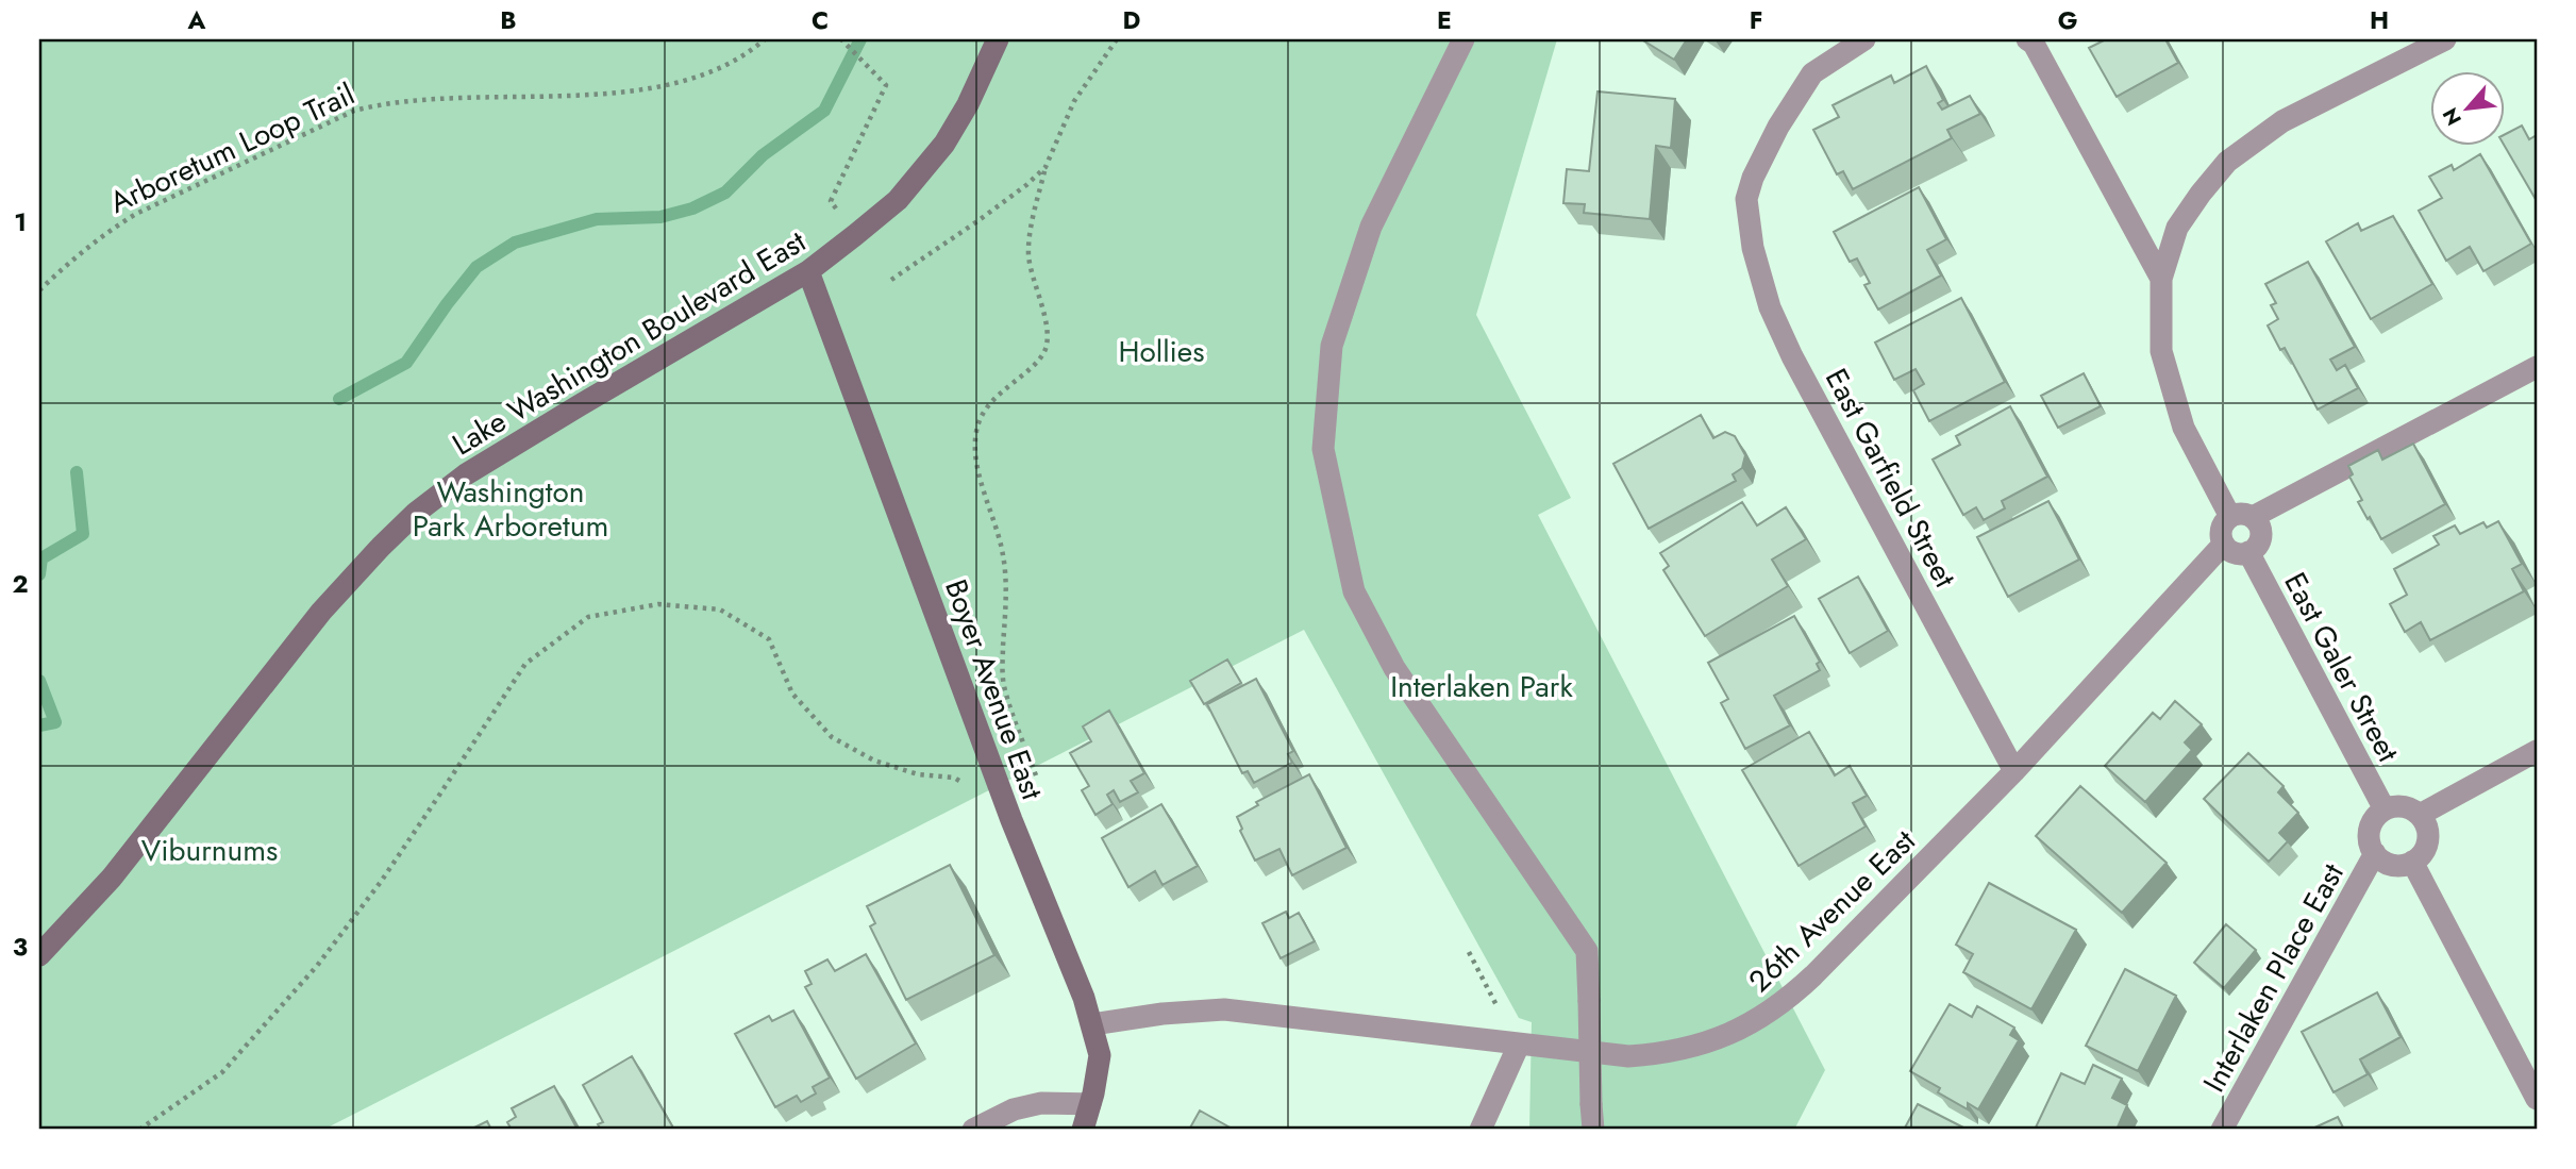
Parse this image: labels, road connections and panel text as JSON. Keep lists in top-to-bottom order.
{
  "streets": {
    "main road": ["Lake Washington Boulevard East", "Boyer Avenue East"],
    "street": [
      "East Garfield Street",
      "East Galer Street",
      "26th Avenue East",
      "Interlaken Place East"
    ],
    "path": ["Arboretum Loop Trail"]
  },
  "crossings": [
    ["Lake Washington Boulevard East", "Boyer Avenue East"],
    ["East Garfield Street", "26th Avenue East"],
    ["East Galer Street", "26th Avenue East"],
    ["East Galer Street", "Interlaken Place East"],
    ["Boyer Avenue East", "26th Avenue East"]
  ],
  "parks": [
    "Hollies",
    "Washington Park Arboretum",
    "Interlaken Park",
    "Viburnums"
  ],
  "north": "bottom left",
  "grid": {
    "columns": [
      "A",
      "B",
      "C",
      "D",
      "E",
      "F",
      "G",
      "H"
    ],
    "rows": ["1", "2", "3"]
  }
}
